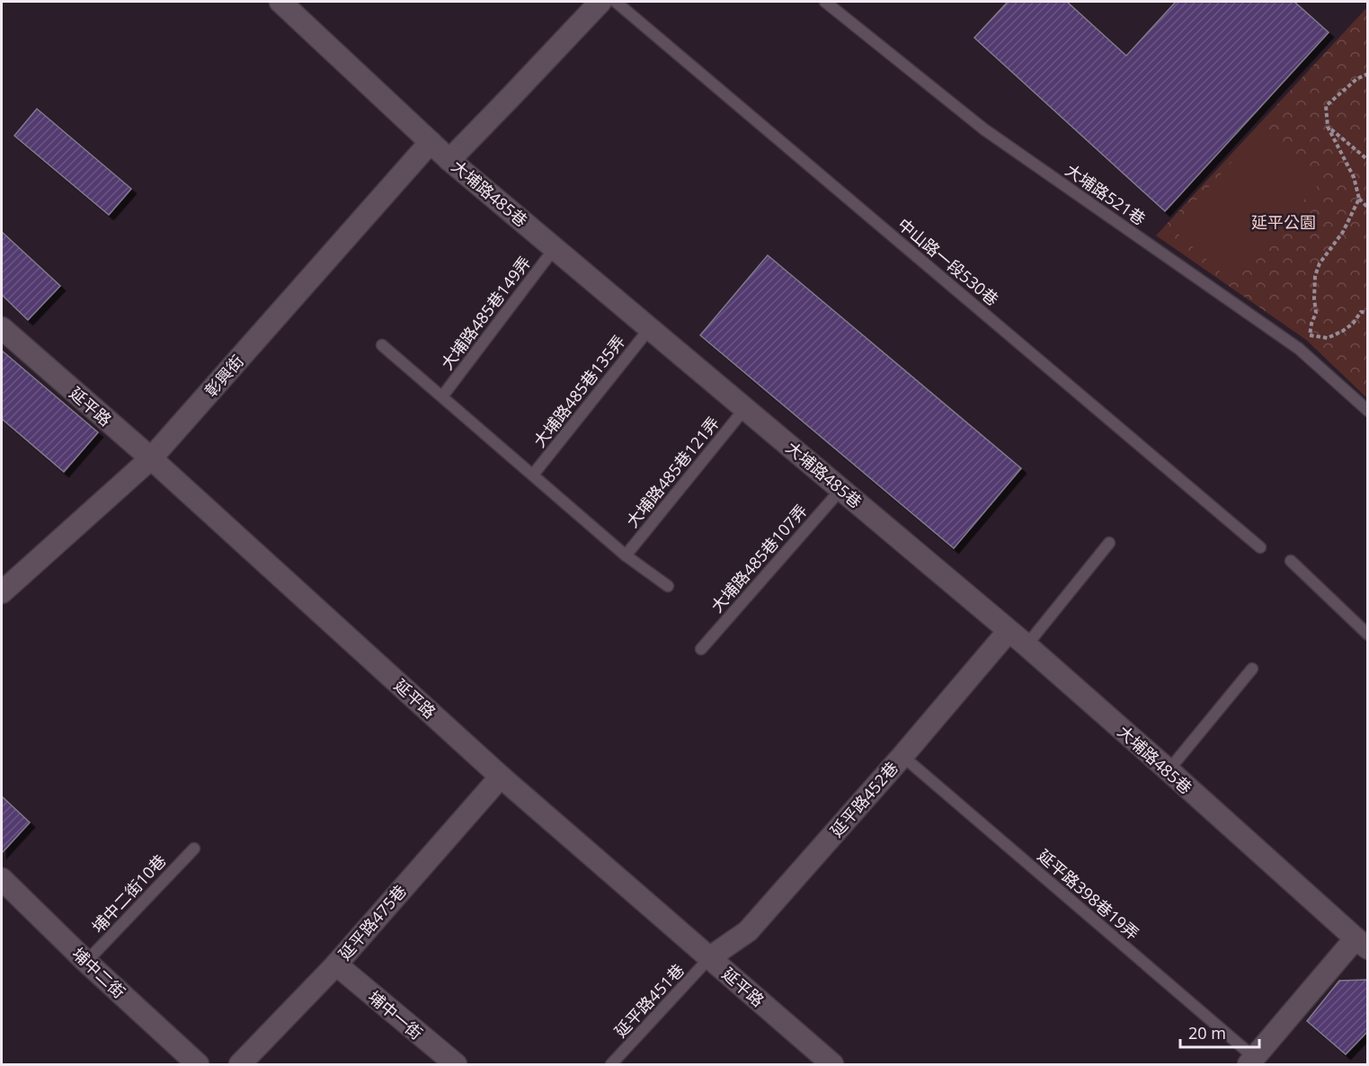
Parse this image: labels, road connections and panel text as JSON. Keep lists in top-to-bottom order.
{
  "streets": {
    "street": [
      "大埔路485巷",
      "彰興街",
      "延平路",
      "延平路452巷",
      "延平路475巷",
      "埔中二街",
      "埔中一街"
    ],
    "lane": [
      "大埔路521巷",
      "中山路一段530巷",
      "大埔路485巷149弄",
      "大埔路485巷135弄",
      "大埔路485巷121弄",
      "大埔路485巷107弄",
      "埔中二街10巷",
      "延平路398巷19弄",
      "延平路451巷"
    ]
  },
  "crossings": [
    ["大埔路485巷", "大埔路485巷149弄"],
    ["大埔路485巷", "彰興街"],
    ["大埔路485巷", "大埔路485巷135弄"],
    ["大埔路485巷", "大埔路485巷121弄"],
    ["大埔路485巷", "大埔路485巷107弄"],
    ["大埔路485巷", "延平路452巷"],
    ["彰興街", "延平路"],
    ["延平路", "延平路452巷"],
    ["延平路", "延平路475巷"],
    ["延平路", "延平路451巷"],
    ["延平路452巷", "延平路398巷19弄"],
    ["延平路452巷", "延平路451巷"],
    ["埔中二街10巷", "埔中二街"],
    ["延平路475巷", "埔中一街"]
  ],
  "parks": ["延平公園"],
  "scale_bar": "20 m"
}
